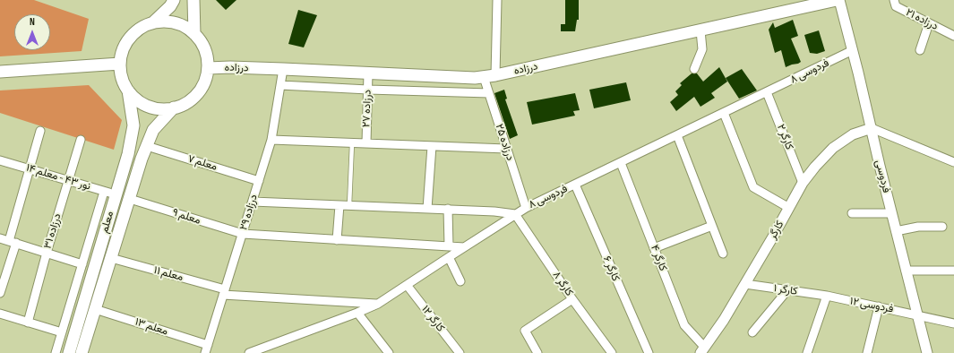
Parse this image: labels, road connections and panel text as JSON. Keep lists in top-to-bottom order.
{
  "streets": {
    "main road": ["درزاده", "معلم"],
    "street": [
      "درزاده ۲۱",
      "فردوسی ۸",
      "درزاده ۲۷",
      "کارگر ۲",
      "درزاده ۲۵",
      "معلم ۷",
      "فردوسی",
      "نور ۴۳ - معلم ۱۴",
      "درزاده ۲۹",
      "معلم ۹",
      "کارگر",
      "درزاده ۳۱",
      "کارگر ۴",
      "کارگر ۶",
      "معلم ۱۱",
      "کارگر ۸",
      "کارگر ۱",
      "فردوسی ۱۲",
      "کارگر ۱۲",
      "معلم ۱۳"
    ]
  },
  "crossings": [
    ["درزاده", "درزاده ۲۷"],
    ["درزاده", "درزاده ۲۵"],
    ["درزاده", "فردوسی"],
    ["درزاده", "درزاده ۲۹"],
    ["درزاده", "معلم"],
    ["فردوسی ۸", "کارگر ۲"],
    ["فردوسی ۸", "درزاده ۲۵"],
    ["فردوسی ۸", "فردوسی"],
    ["فردوسی ۸", "معلم ۹"],
    ["فردوسی ۸", "کارگر ۴"],
    ["فردوسی ۸", "کارگر ۶"],
    ["فردوسی ۸", "معلم ۱۱"],
    ["فردوسی ۸", "کارگر ۸"],
    ["فردوسی ۸", "کارگر ۱۲"],
    ["کارگر ۲", "کارگر"],
    ["معلم ۷", "درزاده ۲۹"],
    ["معلم ۷", "معلم"],
    ["فردوسی", "کارگر"],
    ["فردوسی", "فردوسی ۱۲"],
    ["نور ۴۳ - معلم ۱۴", "معلم"],
    ["نور ۴۳ - معلم ۱۴", "درزاده ۳۱"],
    ["درزاده ۲۹", "معلم ۹"],
    ["درزاده ۲۹", "معلم ۱۱"],
    ["درزاده ۲۹", "معلم ۱۳"],
    ["معلم ۹", "معلم"],
    ["معلم", "معلم ۱۱"],
    ["معلم", "معلم ۱۳"],
    ["کارگر", "کارگر ۴"],
    ["کارگر", "کارگر ۱"],
    ["کارگر ۱", "فردوسی ۱۲"]
  ],
  "north": "top"
}
